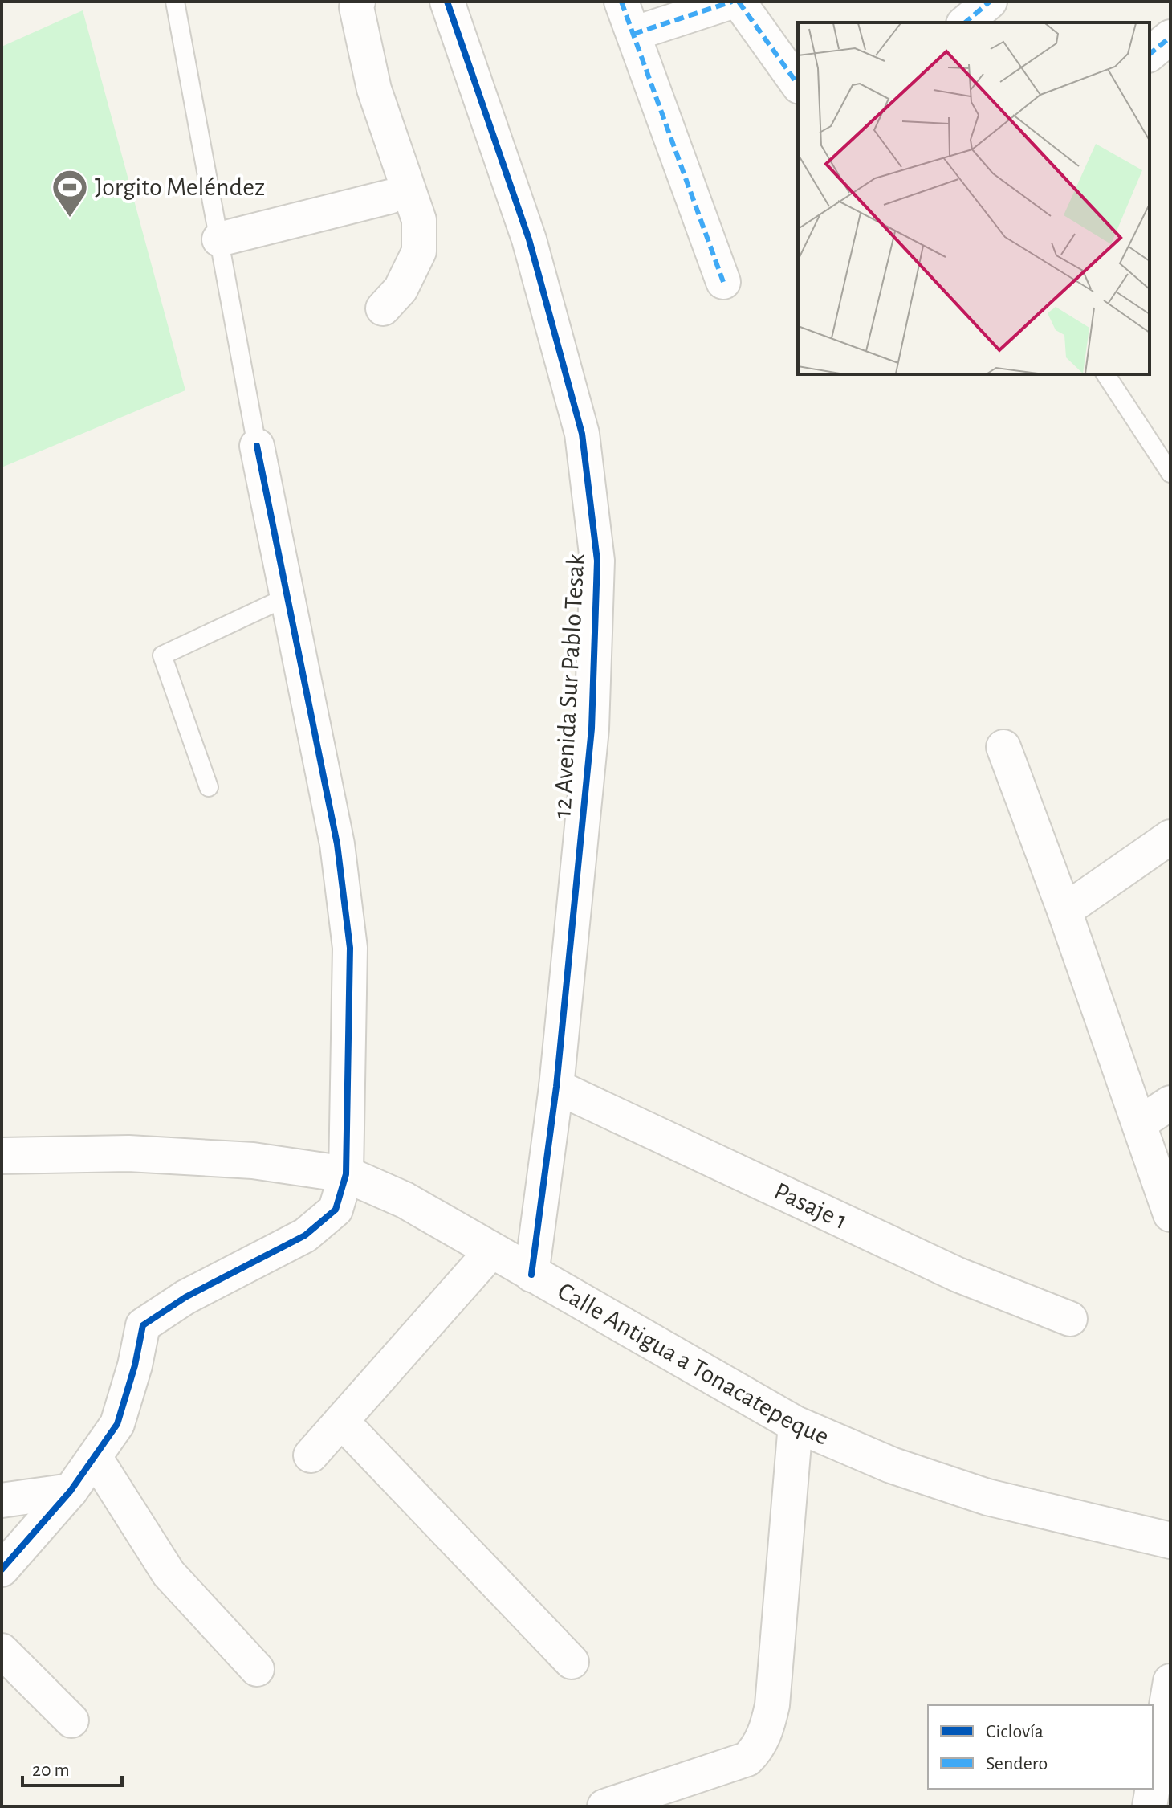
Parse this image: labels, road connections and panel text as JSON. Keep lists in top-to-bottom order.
{
  "streets": {
    "main road": ["Calle Antigua a Tonacatepeque"],
    "street": ["12 Avenida Sur Pablo Tesak", "Pasaje 1"]
  },
  "crossings": [
    ["12 Avenida Sur Pablo Tesak", "Pasaje 1"],
    ["12 Avenida Sur Pablo Tesak", "Calle Antigua a Tonacatepeque"]
  ],
  "places": {
    "sports": ["Jorgito Meléndez"]
  },
  "legend": ["Ciclovía", "Sendero"],
  "scale_bar": "20 m"
}
